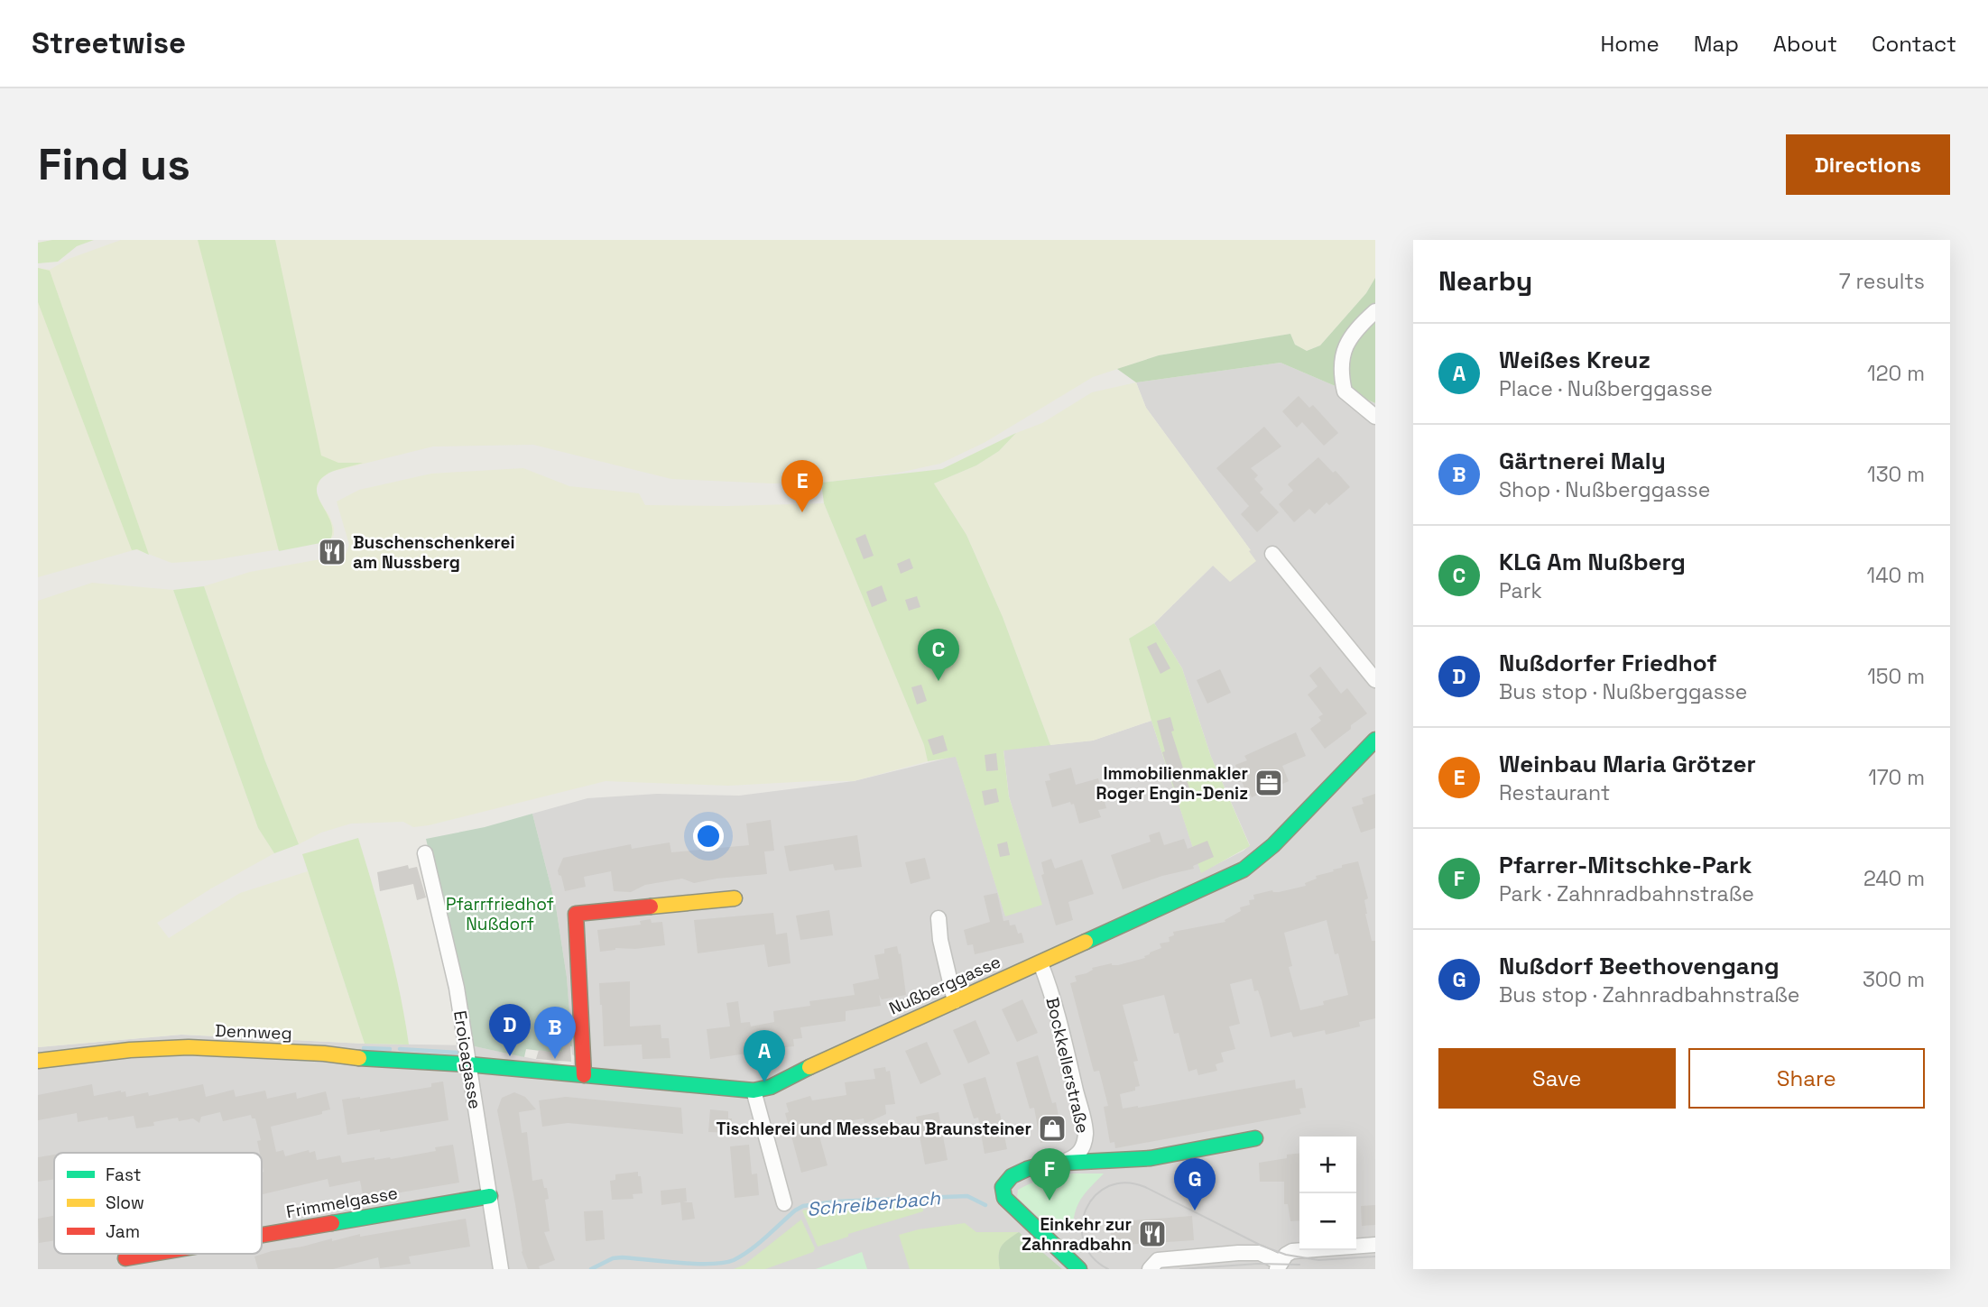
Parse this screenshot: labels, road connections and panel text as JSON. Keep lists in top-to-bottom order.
{
  "streets": {
    "street": [
      "Nußberggasse",
      "Dennweg",
      "Eroicagasse",
      "Bockkellerstraße",
      "Frimmelgasse"
    ]
  },
  "crossings": [
    ["Nußberggasse", "Dennweg"],
    ["Nußberggasse", "Eroicagasse"],
    ["Nußberggasse", "Bockkellerstraße"],
    ["Dennweg", "Eroicagasse"],
    ["Eroicagasse", "Frimmelgasse"]
  ],
  "water": ["Schreiberbach"],
  "parks": ["Pfarrfriedhof Nußdorf"],
  "places": {
    "restaurant": ["Buschenschenkerei am Nussberg", "Einkehr zur Zahnradbahn"],
    "office": ["Immobilienmakler Roger Engin-Deniz"],
    "shop": ["Tischlerei und Messebau Braunsteiner"]
  },
  "legend": ["Fast", "Slow", "Jam"],
  "page": {
    "header": "Streetwise",
    "nav": [
      "Home",
      "Map",
      "About",
      "Contact"
    ],
    "buttons": [
      "Directions",
      ["Save", "Share"]
    ],
    "title": "Find us",
    "heading": ["Nearby", "7 results"],
    "list": [
      {
        "mark": "A",
        "name": "Weißes Kreuz",
        "note": "Place · Nußberggasse",
        "value": "120 m"
      },
      {
        "mark": "B",
        "name": "Gärtnerei Maly",
        "note": "Shop · Nußberggasse",
        "value": "130 m"
      },
      {
        "mark": "C",
        "name": "KLG Am Nußberg",
        "note": "Park",
        "value": "140 m"
      },
      {
        "mark": "D",
        "name": "Nußdorfer Friedhof",
        "note": "Bus stop · Nußberggasse",
        "value": "150 m"
      },
      {
        "mark": "E",
        "name": "Weinbau Maria Grötzer",
        "note": "Restaurant",
        "value": "170 m"
      },
      {
        "mark": "F",
        "name": "Pfarrer-Mitschke-Park",
        "note": "Park · Zahnradbahnstraße",
        "value": "240 m"
      },
      {
        "mark": "G",
        "name": "Nußdorf Beethovengang",
        "note": "Bus stop · Zahnradbahnstraße",
        "value": "300 m"
      }
    ],
    "pins": [
      "E",
      "C",
      "D",
      "B",
      "A",
      "F",
      "G"
    ],
    "map_buttons": ["+", "−"]
  }
}
